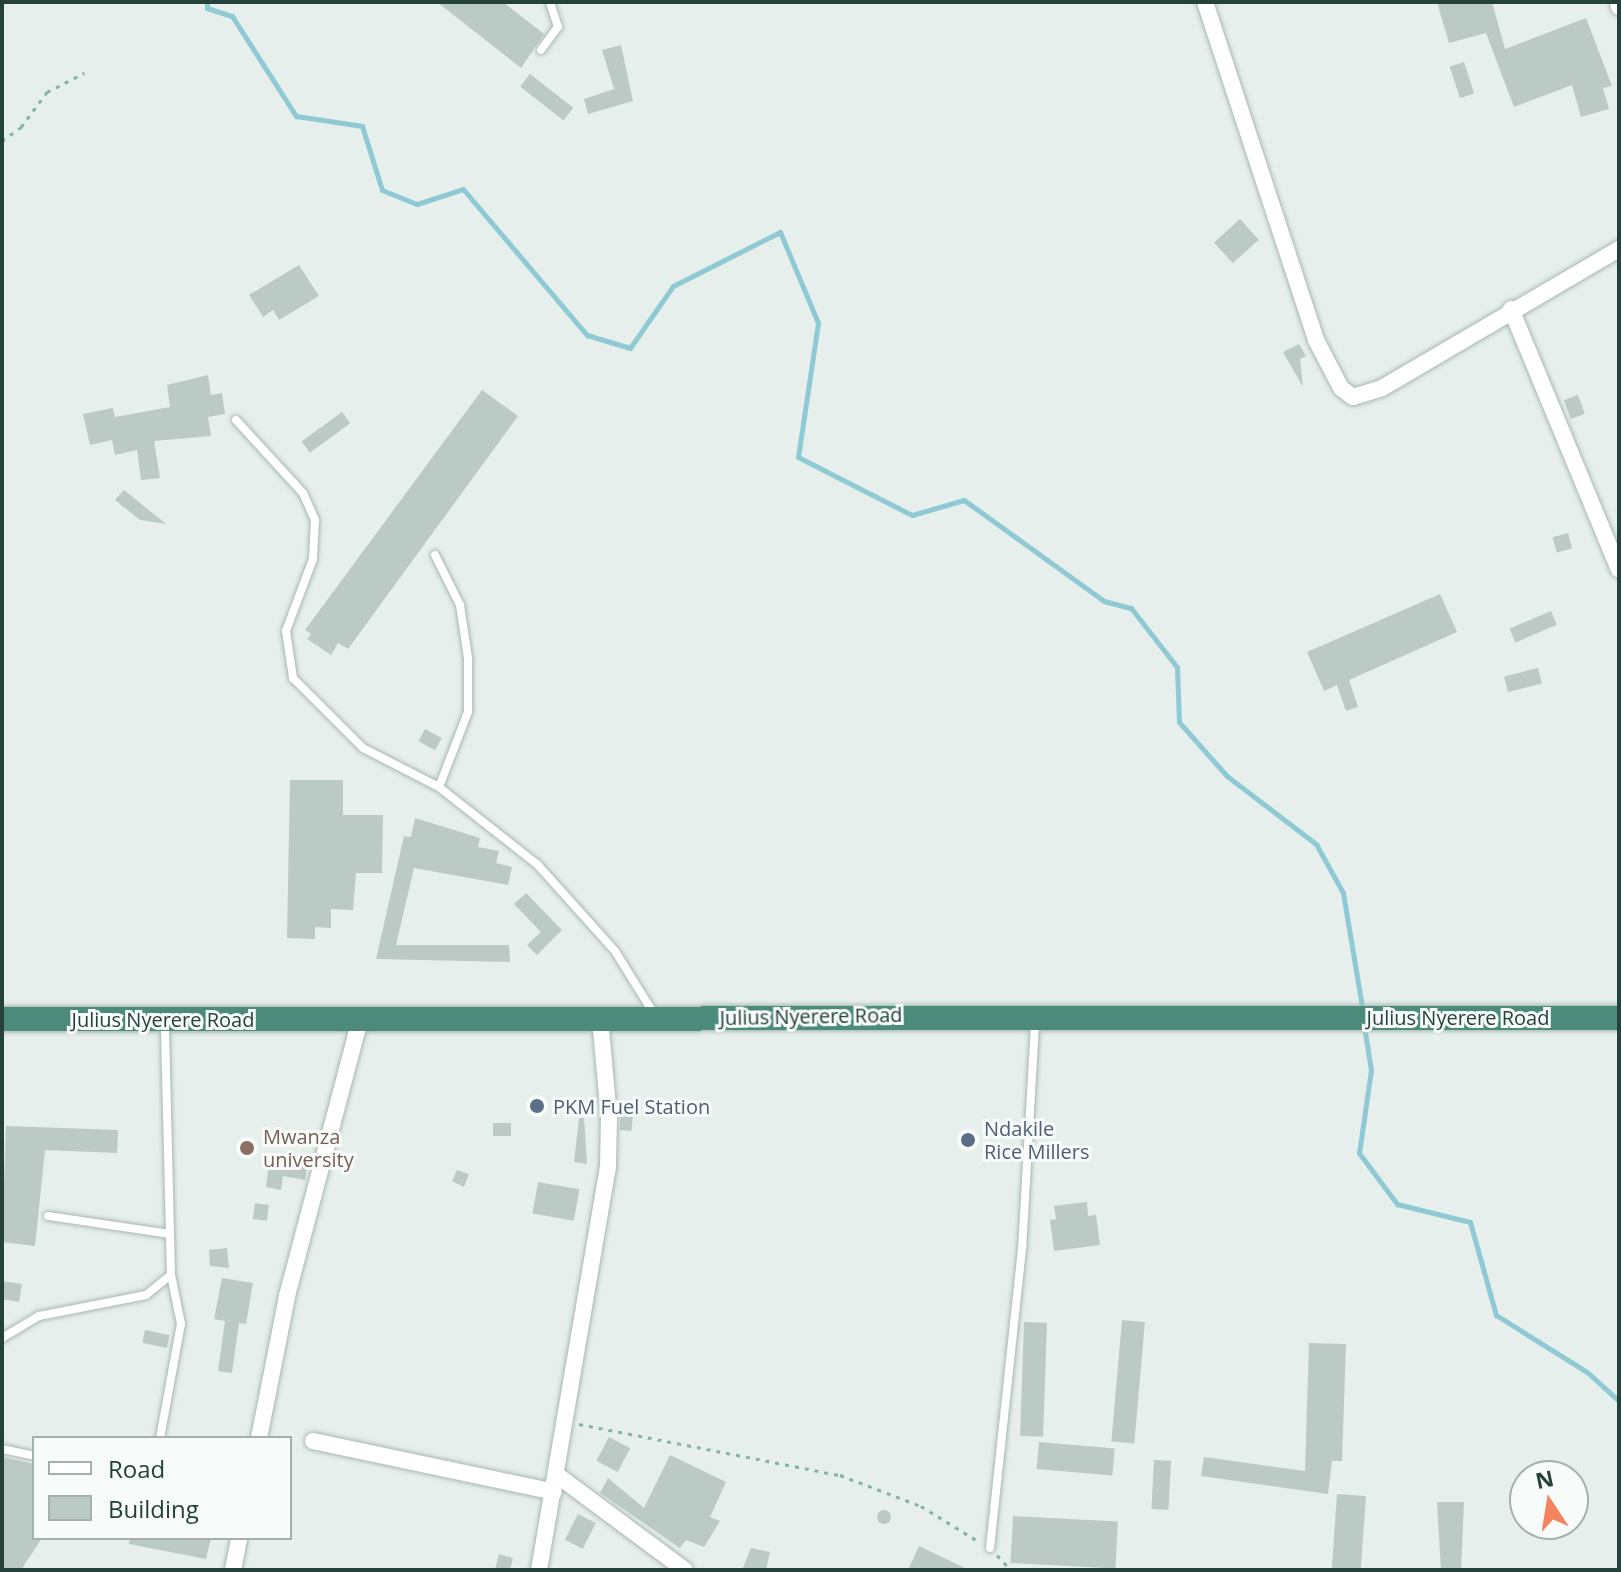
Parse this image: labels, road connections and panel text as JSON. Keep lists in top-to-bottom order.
{
  "streets": {
    "highway": ["Julius Nyerere Road"]
  },
  "places": ["PKM Fuel Station", "Ndakile Rice Millers", "Mwanza university"],
  "legend": ["Road", "Building"],
  "north": "top"
}
